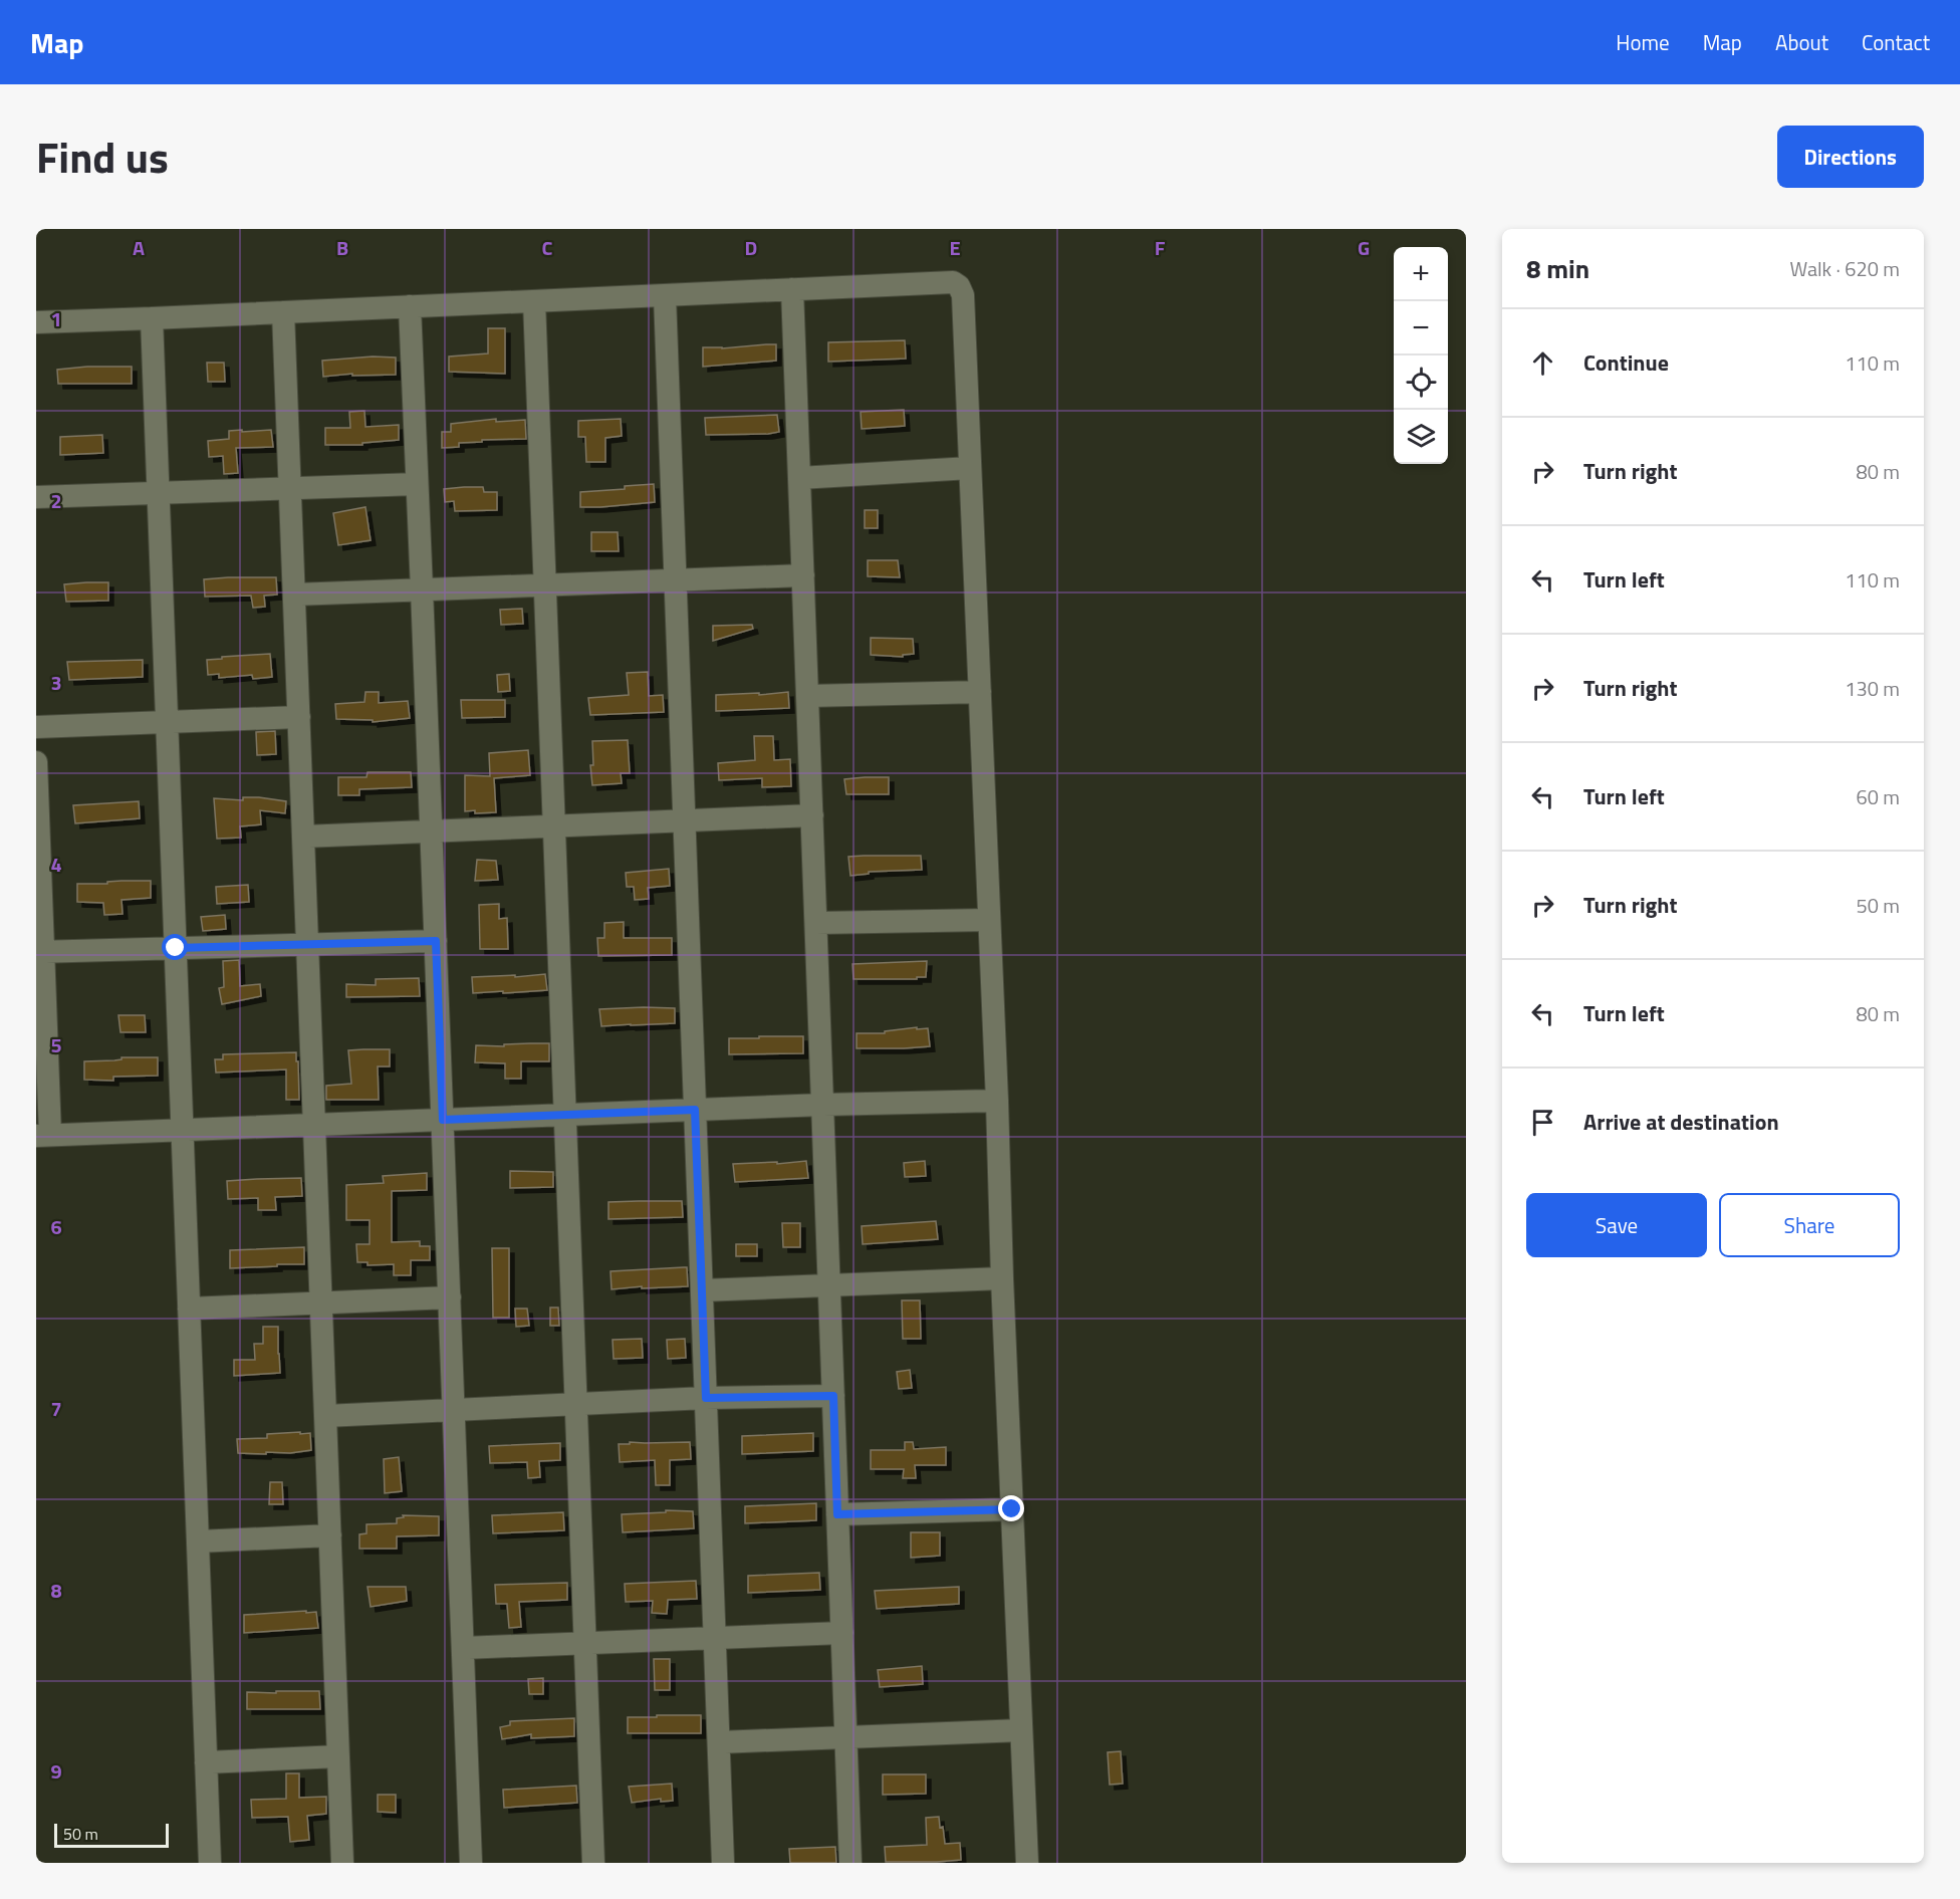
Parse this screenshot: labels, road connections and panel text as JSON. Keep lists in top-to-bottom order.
{
  "scale_bar": "50 m",
  "page": {
    "header": "Map",
    "nav": [
      "Home",
      "Map",
      "About",
      "Contact"
    ],
    "title": "Find us",
    "buttons": [
      "Directions",
      ["Save", "Share"]
    ],
    "heading": ["8 min", "Walk · 620 m"],
    "map_buttons": ["+", "−"],
    "list": [
      ["Continue", "110 m"],
      ["Turn right", "80 m"],
      ["Turn left", "110 m"],
      ["Turn right", "130 m"],
      ["Turn left", "60 m"],
      ["Turn right", "50 m"],
      ["Turn left", "80 m"],
      "Arrive at destination"
    ],
    "scale": "50 m"
  },
  "grid": {
    "columns": [
      "A",
      "B",
      "C",
      "D",
      "E",
      "F",
      "G"
    ],
    "rows": [
      "1",
      "2",
      "3",
      "4",
      "5",
      "6",
      "7",
      "8",
      "9"
    ]
  }
}
